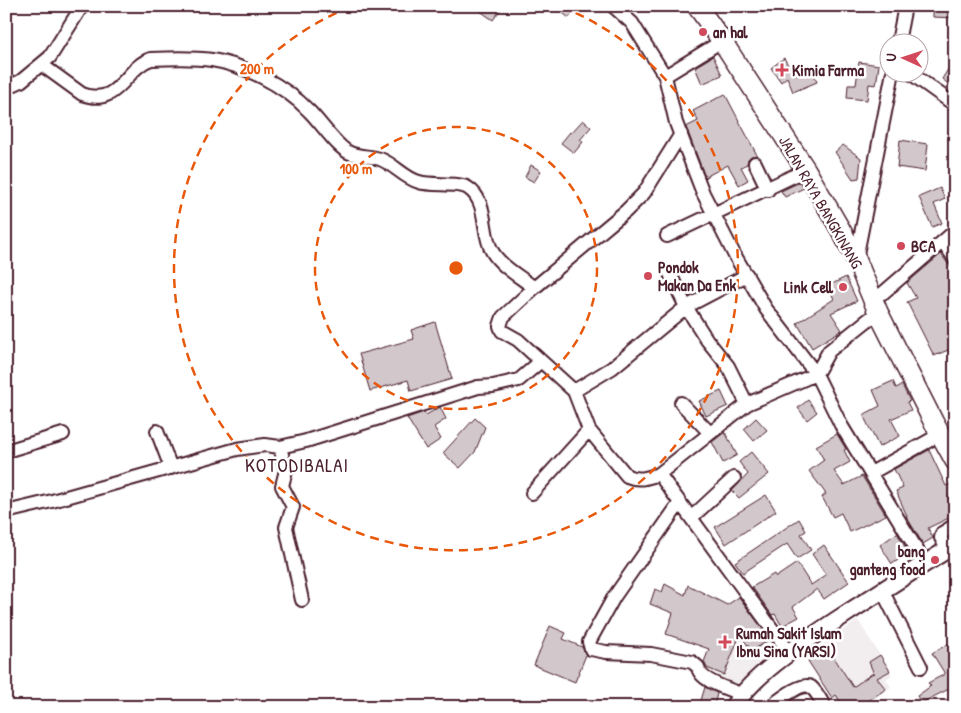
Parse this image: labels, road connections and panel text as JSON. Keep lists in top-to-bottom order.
{
  "streets": {
    "highway": ["JALAN RAYA BANGKINANG"]
  },
  "districts": ["KOTODIBALAI"],
  "places": {
    "other": [
      "an hal",
      "BCA",
      "Pondok Makan Da Enk",
      "Link Cell",
      "bang ganteng food"
    ],
    "health": ["Kimia Farma", "Rumah Sakit Islam Ibnu Sina (YARSI)"]
  },
  "north": "left",
  "rings": ["200 m", "100 m"]
}
